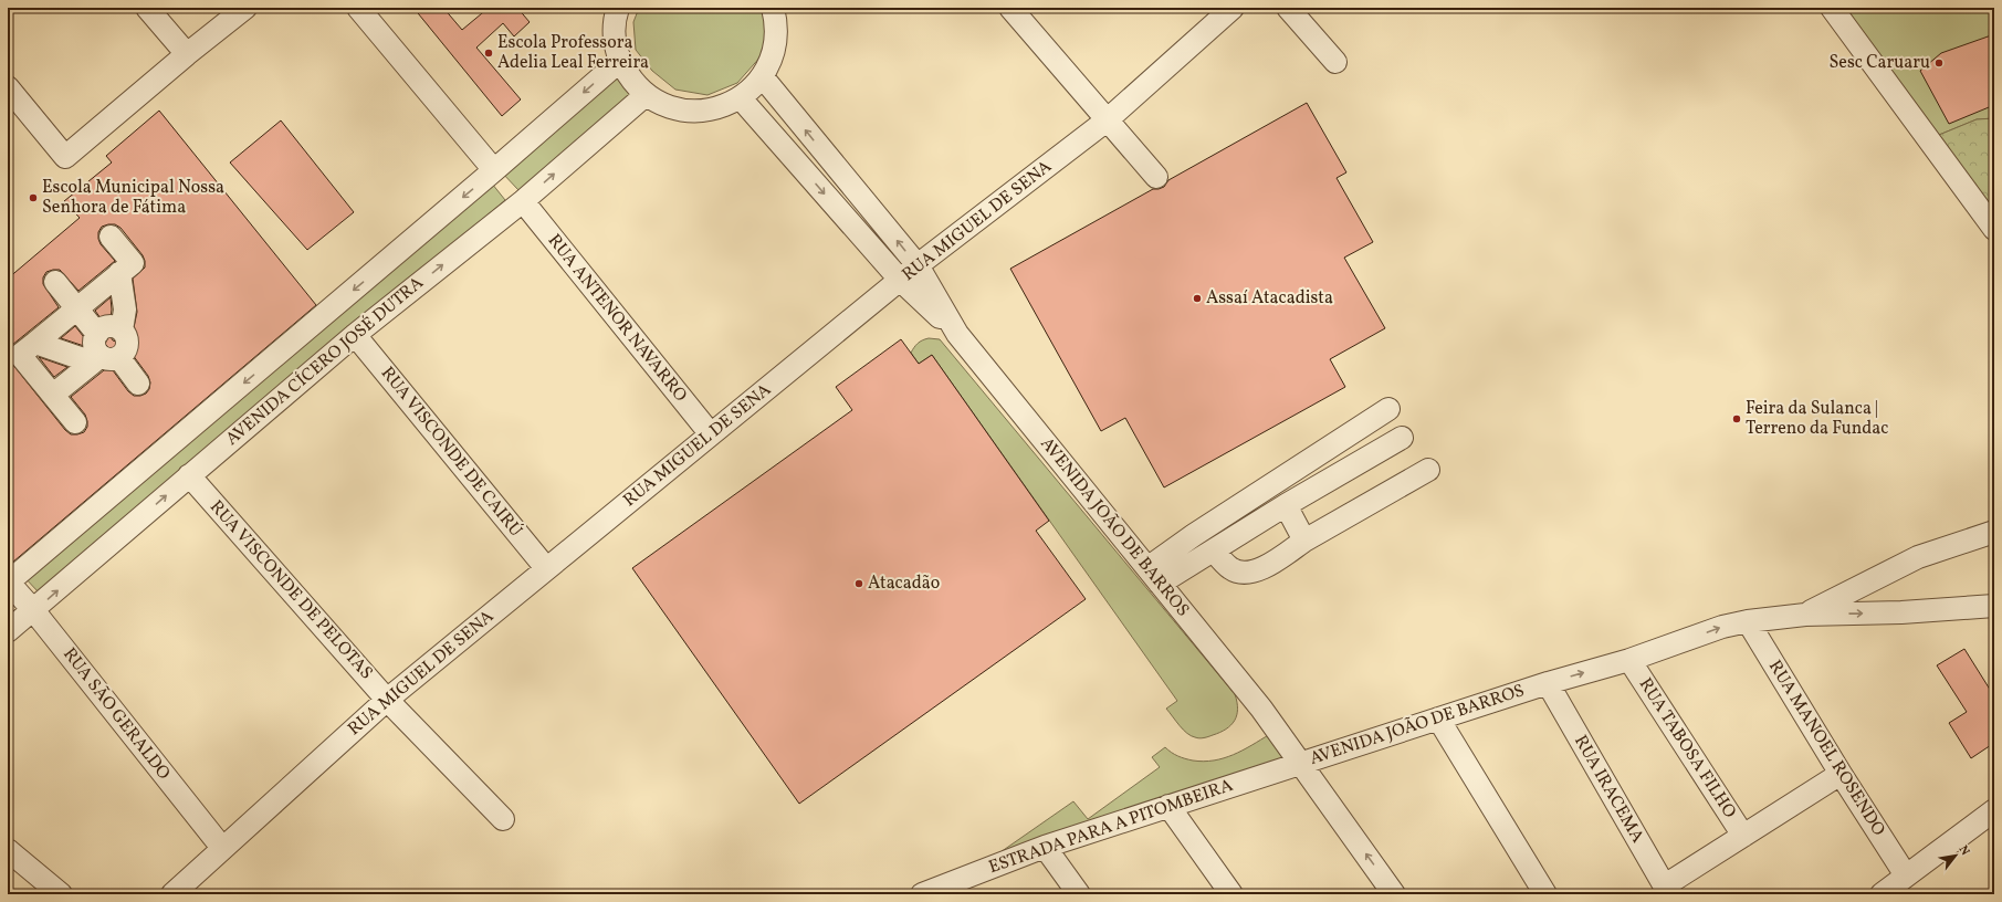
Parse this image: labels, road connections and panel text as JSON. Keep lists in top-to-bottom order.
{
  "streets": {
    "street": [
      "RUA MIGUEL DE SENA",
      "RUA ANTENOR NAVARRO",
      "AVENIDA CÍCERO JOSÉ DUTRA",
      "RUA VISCONDE DE CAIRÚ",
      "AVENIDA JOÃO DE BARROS",
      "RUA VISCONDE DE PELOTAS",
      "RUA SÃO GERALDO",
      "RUA TABOSA FILHO",
      "RUA MANOEL ROSENDO",
      "RUA IRACEMA",
      "ESTRADA PARA A PITOMBEIRA"
    ]
  },
  "crossings": [
    ["RUA MIGUEL DE SENA", "RUA ANTENOR NAVARRO"],
    ["RUA MIGUEL DE SENA", "RUA VISCONDE DE CAIRÚ"],
    ["RUA MIGUEL DE SENA", "AVENIDA JOÃO DE BARROS"],
    ["RUA MIGUEL DE SENA", "RUA VISCONDE DE PELOTAS"],
    ["RUA MIGUEL DE SENA", "RUA SÃO GERALDO"],
    ["RUA ANTENOR NAVARRO", "AVENIDA CÍCERO JOSÉ DUTRA"],
    ["AVENIDA CÍCERO JOSÉ DUTRA", "RUA VISCONDE DE CAIRÚ"],
    ["AVENIDA CÍCERO JOSÉ DUTRA", "RUA VISCONDE DE PELOTAS"],
    ["AVENIDA CÍCERO JOSÉ DUTRA", "RUA SÃO GERALDO"],
    ["AVENIDA JOÃO DE BARROS", "RUA TABOSA FILHO"],
    ["AVENIDA JOÃO DE BARROS", "RUA MANOEL ROSENDO"],
    ["AVENIDA JOÃO DE BARROS", "RUA IRACEMA"],
    ["AVENIDA JOÃO DE BARROS", "ESTRADA PARA A PITOMBEIRA"]
  ],
  "places": [
    "Escola Professora Adelia Leal Ferreira",
    "Sesc Caruaru",
    "Escola Municipal Nossa Senhora de Fátima",
    "Assaí Atacadista",
    "Feira da Sulanca | Terreno da Fundac",
    "Atacadão"
  ],
  "north": "top right"
}
